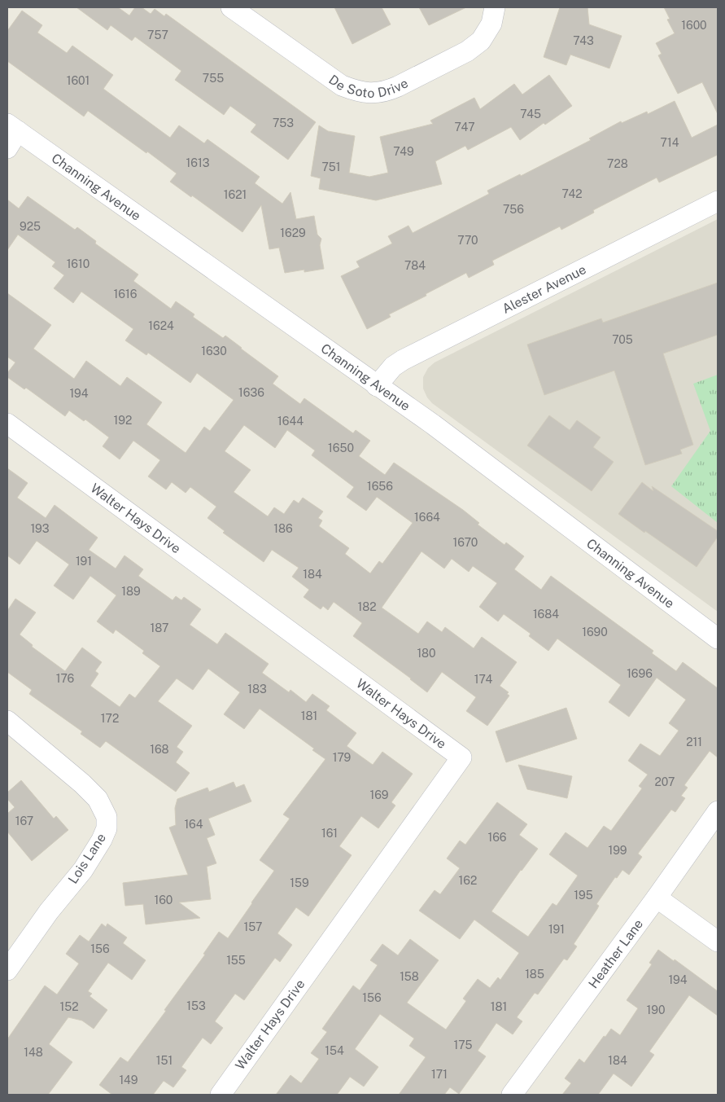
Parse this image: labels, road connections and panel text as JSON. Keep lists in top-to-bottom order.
{
  "streets": {
    "street": [
      "De Soto Drive",
      "Channing Avenue",
      "Alester Avenue",
      "Walter Hays Drive",
      "Lois Lane",
      "Heather Lane"
    ]
  },
  "crossings": [
    ["Channing Avenue", "Alester Avenue"]
  ],
  "house_numbers": [
    "1600",
    "757",
    "743",
    "755",
    "1601",
    "745",
    "753",
    "747",
    "714",
    "749",
    "1613",
    "728",
    "751",
    "742",
    "1621",
    "756",
    "925",
    "1629",
    "770",
    "1610",
    "784",
    "1616",
    "1624",
    "705",
    "1630",
    "1636",
    "194",
    "192",
    "1644",
    "1650",
    "1656",
    "1664",
    "193",
    "186",
    "1670",
    "191",
    "184",
    "189",
    "182",
    "1684",
    "187",
    "1690",
    "180",
    "1696",
    "176",
    "174",
    "183",
    "181",
    "172",
    "211",
    "168",
    "179",
    "207",
    "169",
    "167",
    "164",
    "161",
    "166",
    "199",
    "162",
    "159",
    "195",
    "160",
    "157",
    "191",
    "156",
    "155",
    "185",
    "158",
    "194",
    "156",
    "153",
    "152",
    "181",
    "190",
    "175",
    "154",
    "148",
    "151",
    "184",
    "171",
    "149"
  ]
}
